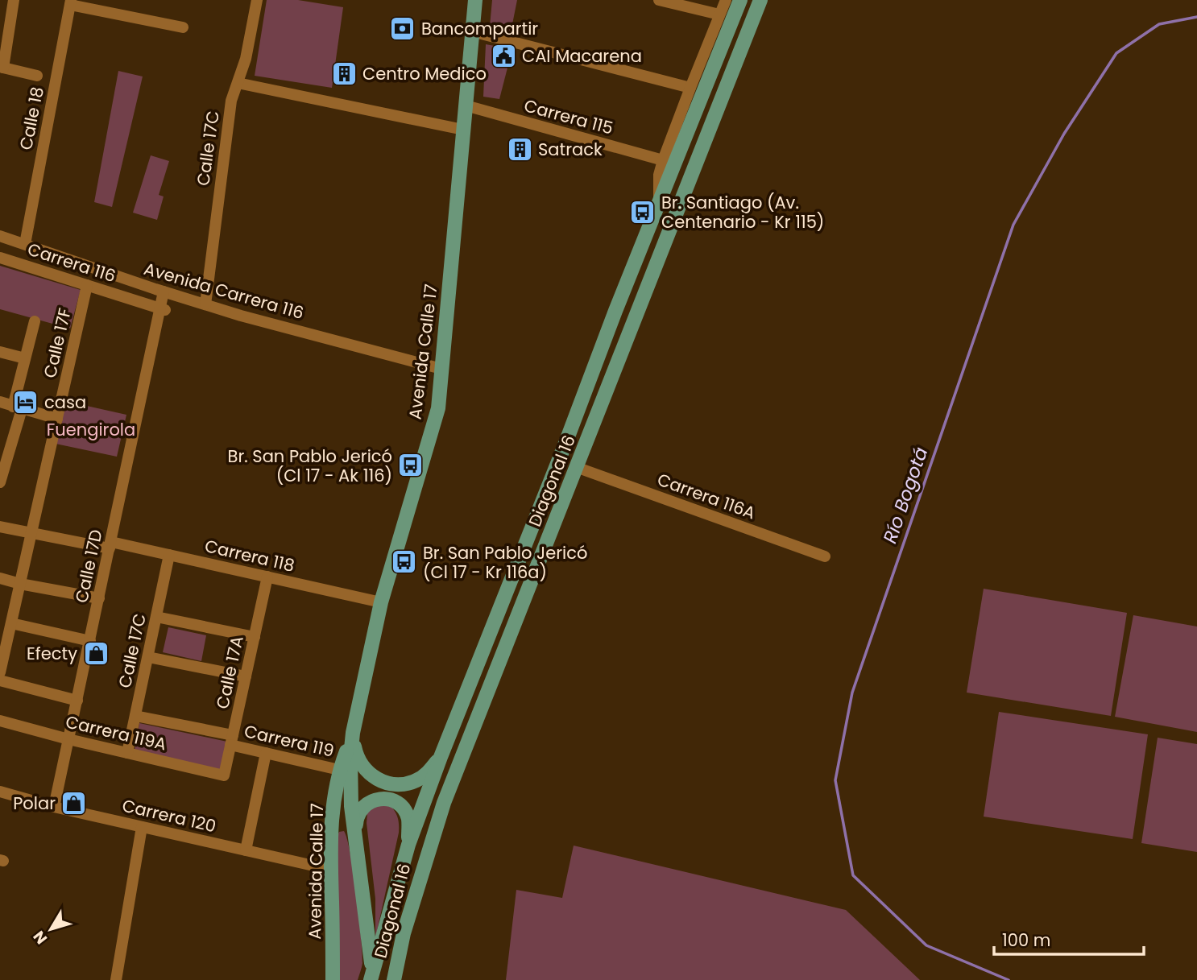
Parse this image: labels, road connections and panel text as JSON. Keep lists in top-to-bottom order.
{
  "streets": {
    "main road": ["Avenida Calle 17", "Diagonal 16"],
    "street": [
      "Carrera 115",
      "Calle 18",
      "Calle 17C",
      "Carrera 116",
      "Avenida Carrera 116",
      "Calle 17F",
      "Carrera 116A",
      "Carrera 118",
      "Calle 17D",
      "Calle 17A",
      "Carrera 119A",
      "Carrera 119",
      "Carrera 120"
    ]
  },
  "crossings": [
    ["Carrera 115", "Avenida Calle 17"],
    ["Carrera 115", "Diagonal 16"],
    ["Calle 18", "Avenida Carrera 116"],
    ["Calle 17C", "Avenida Carrera 116"],
    ["Calle 17C", "Carrera 118"],
    ["Calle 17C", "Carrera 119A"],
    ["Calle 17C", "Carrera 119"],
    ["Carrera 116", "Calle 17F"],
    ["Carrera 116", "Calle 17D"],
    ["Avenida Carrera 116", "Avenida Calle 17"],
    ["Avenida Carrera 116", "Calle 17D"],
    ["Calle 17F", "Carrera 118"],
    ["Avenida Calle 17", "Diagonal 16"],
    ["Avenida Calle 17", "Carrera 118"],
    ["Avenida Calle 17", "Carrera 119"],
    ["Avenida Calle 17", "Carrera 120"],
    ["Diagonal 16", "Carrera 116A"],
    ["Carrera 118", "Calle 17D"],
    ["Carrera 118", "Calle 17A"],
    ["Calle 17D", "Carrera 119A"],
    ["Calle 17D", "Carrera 120"],
    ["Calle 17A", "Carrera 119A"],
    ["Calle 17A", "Carrera 119"]
  ],
  "water": ["Río Bogotá"],
  "parks": ["Fuengirola"],
  "places": {
    "bank": ["Bancompartir"],
    "public building": ["CAI Macarena"],
    "building": ["Centro Medico", "Satrack"],
    "bus stop": ["Br. Santiago (Av. Centenario - Kr 115)", "Br. San Pablo Jericó (Cl 17 - Ak 116)", "Br. San Pablo Jericó (Cl 17 - Kr 116a)"],
    "hotel": ["casa"],
    "shop": ["Efecty", "Polar"]
  },
  "scale_bar": "100 m",
  "north": "bottom left"
}
